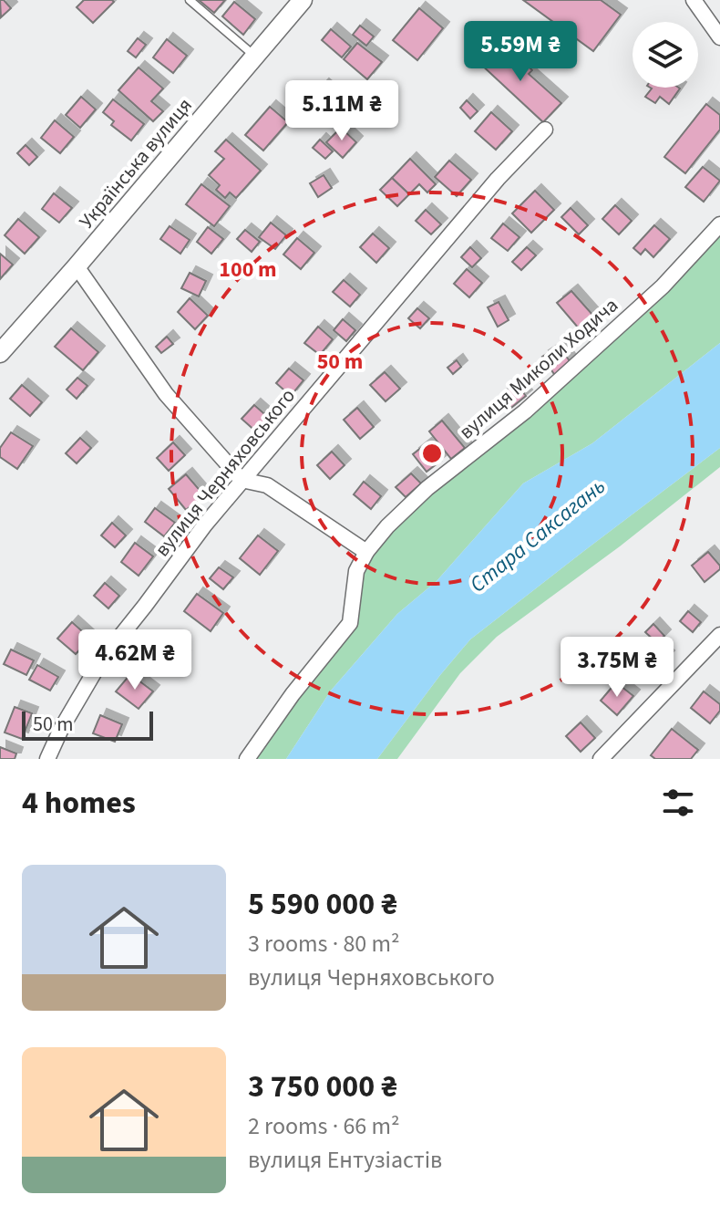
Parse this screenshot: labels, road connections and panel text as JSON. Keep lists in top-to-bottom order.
{
  "streets": {
    "street": ["Українська вулиця", "вулиця Миколи Ходича", "вулиця Черняховського"]
  },
  "water": ["Стара Саксагань"],
  "scale_bar": "50 m",
  "page": {
    "price": [
      "5.59M ₴",
      "5.11M ₴",
      "4.62M ₴",
      "3.75M ₴"
    ],
    "scale": "50 m",
    "heading": "4 homes",
    "list": [
      {
        "name": "5 590 000 ₴",
        "note": "3 rooms · 80 m² · вулиця Черняховського"
      },
      {
        "name": "3 750 000 ₴",
        "note": "2 rooms · 66 m² · вулиця Ентузіастів"
      }
    ]
  },
  "rings": ["100 m", "50 m"]
}
